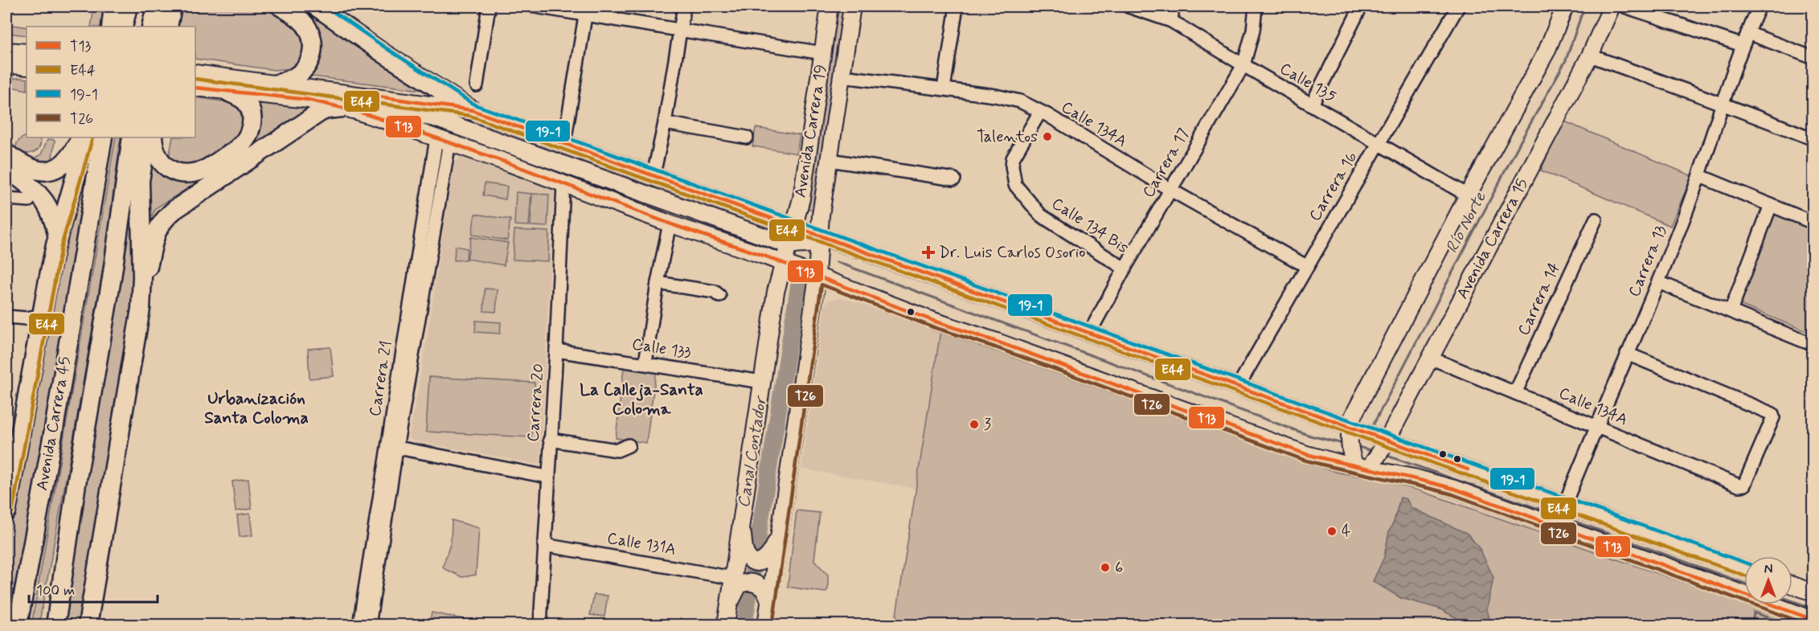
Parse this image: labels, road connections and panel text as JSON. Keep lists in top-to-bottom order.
{
  "streets": {
    "highway": ["Avenida Carrera 45"],
    "main road": ["Avenida Carrera 19", "Avenida Carrera 15"],
    "street": [
      "Calle 135",
      "Calle 134A",
      "Carrera 17",
      "Carrera 16",
      "Calle 134 Bis",
      "Carrera 13",
      "Carrera 14",
      "Calle 133",
      "Carrera 21",
      "Carrera 20",
      "Calle 131A"
    ]
  },
  "crossings": [
    ["Calle 135", "Carrera 17"],
    ["Calle 135", "Carrera 16"],
    ["Calle 134A", "Avenida Carrera 19"],
    ["Calle 134A", "Carrera 17"],
    ["Calle 134A", "Carrera 16"],
    ["Calle 134A", "Calle 134 Bis"],
    ["Calle 134A", "Avenida Carrera 15"],
    ["Calle 134A", "Carrera 13"],
    ["Calle 134A", "Carrera 14"],
    ["Avenida Carrera 19", "Calle 133"],
    ["Avenida Carrera 19", "Calle 131A"],
    ["Carrera 17", "Calle 134 Bis"],
    ["Calle 133", "Carrera 20"],
    ["Carrera 20", "Calle 131A"]
  ],
  "districts": ["La Calleja-Santa Coloma", "Urbanización Santa Coloma"],
  "water": ["Río Norte", "Canal Contador"],
  "places": {
    "other": [
      "Talentos",
      "3",
      "4",
      "6"
    ],
    "health": ["Dr. Luis Carlos Osorio"]
  },
  "lines": [
    "transit line 19-1",
    "transit line E44",
    "transit line T13",
    "transit line T26"
  ],
  "legend": [
    "T13",
    "E44",
    "19-1",
    "T26"
  ],
  "scale_bar": "100 m",
  "north": "top"
}
